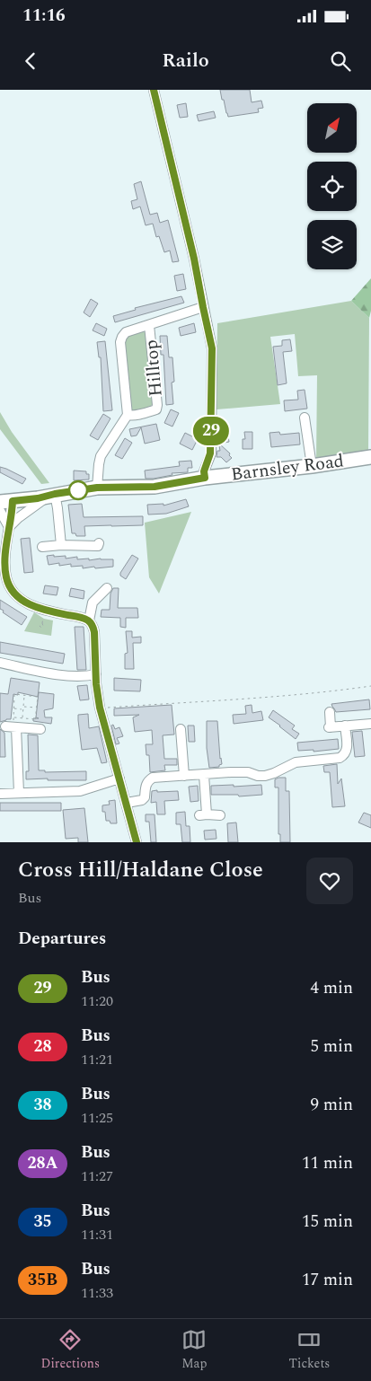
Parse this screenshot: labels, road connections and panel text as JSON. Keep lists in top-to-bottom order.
{
  "streets": {
    "highway": ["Barnsley Road"],
    "street": ["Hilltop"]
  },
  "lines": ["bus line 29"],
  "north": "top right",
  "page": {
    "status": "11:16",
    "header": "Railo",
    "on_map": "29",
    "heading": [
      ["Cross Hill/Haldane Close", "Bus"],
      "Departures"
    ],
    "list": [
      {
        "mark": "29",
        "name": "Bus",
        "note": "11:20",
        "value": "4 min"
      },
      {
        "mark": "28",
        "name": "Bus",
        "note": "11:21",
        "value": "5 min"
      },
      {
        "mark": "38",
        "name": "Bus",
        "note": "11:25",
        "value": "9 min"
      },
      {
        "mark": "28A",
        "name": "Bus",
        "note": "11:27",
        "value": "11 min"
      },
      {
        "mark": "35",
        "name": "Bus",
        "note": "11:31",
        "value": "15 min"
      },
      {
        "mark": "35B",
        "name": "Bus",
        "note": "11:33",
        "value": "17 min"
      }
    ],
    "tabs": ["Directions", "Map", "Tickets"]
  }
}
